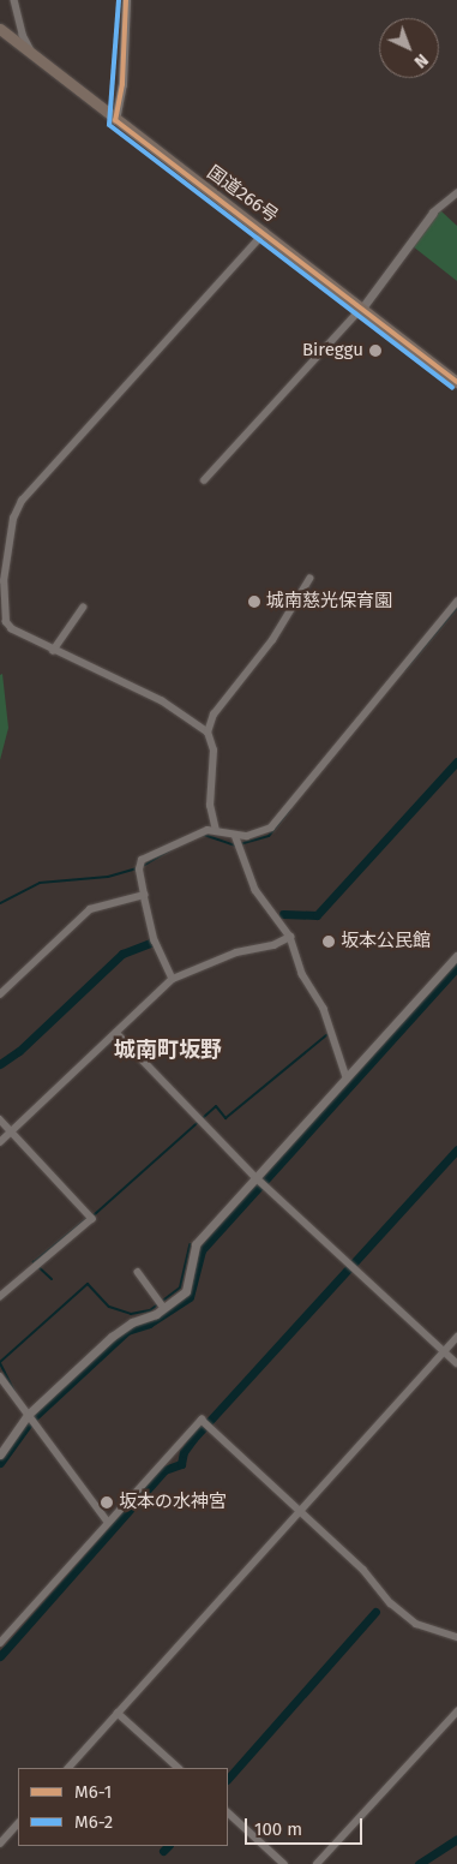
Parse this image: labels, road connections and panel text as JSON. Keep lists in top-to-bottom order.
{
  "streets": {
    "highway": ["国道266号"]
  },
  "districts": ["城南町坂野"],
  "places": [
    "Bireggu",
    "城南慈光保育園",
    "坂本公民館",
    "坂本の水神宮"
  ],
  "lines": ["transit line M6-1", "transit line M6-2"],
  "legend": ["M6-1", "M6-2"],
  "scale_bar": "100 m",
  "north": "bottom right"
}
